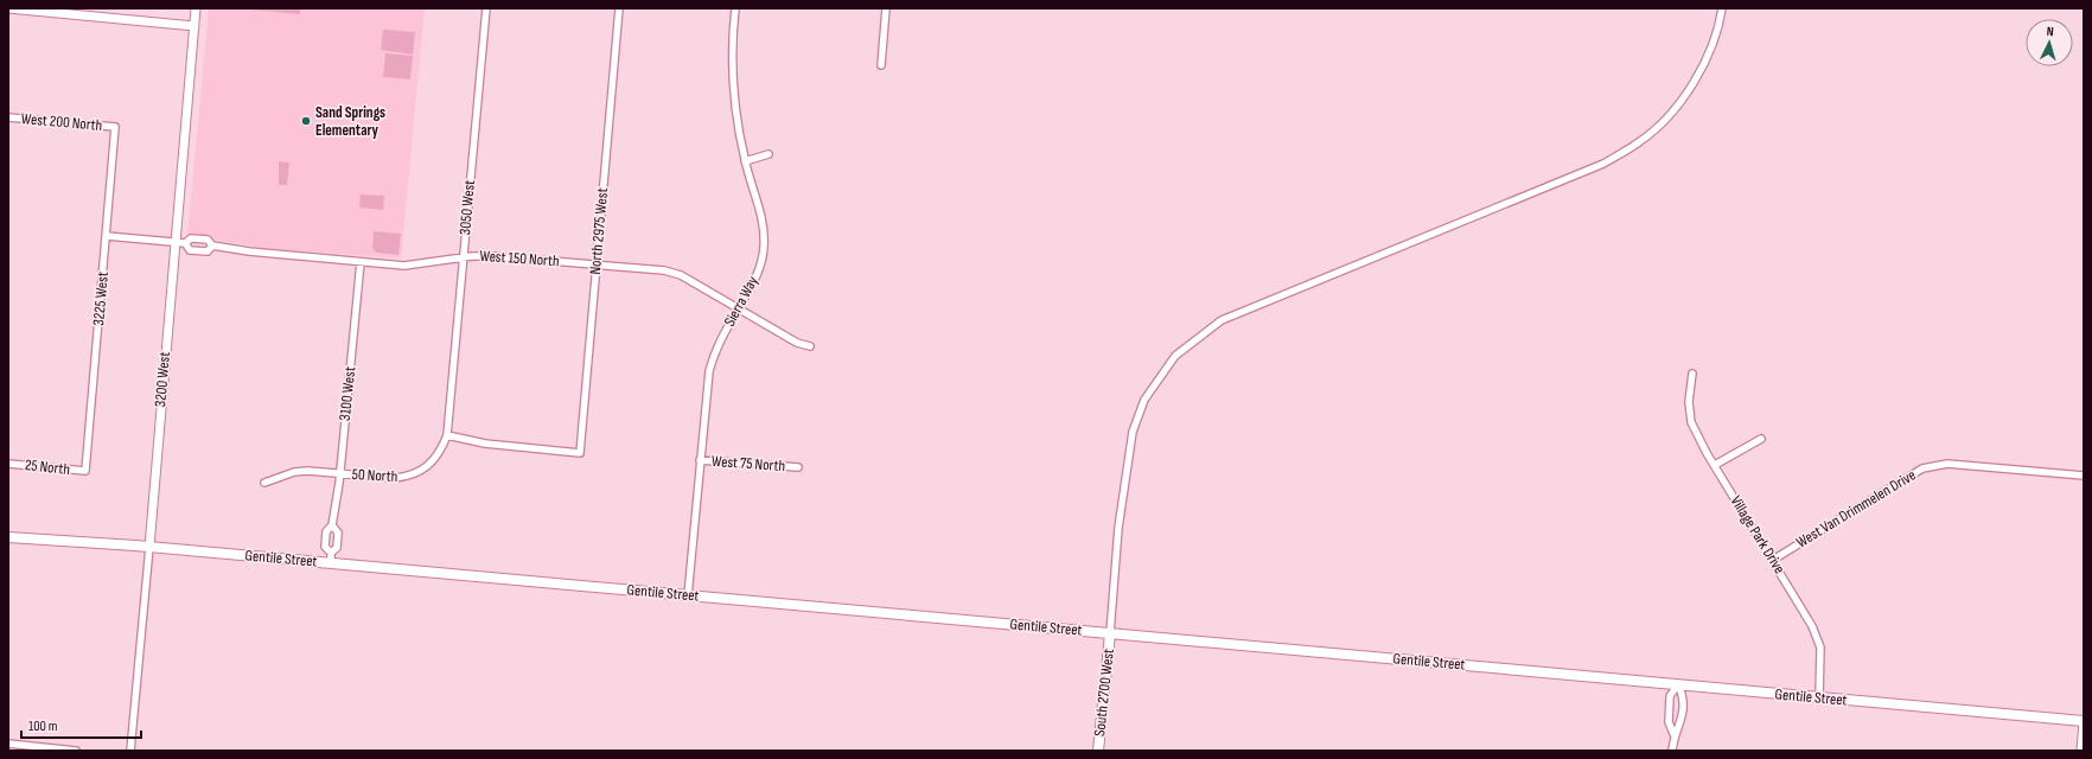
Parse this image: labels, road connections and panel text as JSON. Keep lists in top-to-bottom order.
{
  "streets": {
    "main road": ["Gentile Street", "South 2700 West"],
    "street": [
      "West 200 North",
      "3050 West",
      "North 2975 West",
      "West 150 North",
      "3225 West",
      "Sierra Way",
      "3200 West",
      "3100 West",
      "West 75 North",
      "25 North",
      "50 North",
      "West Van Drimmelen Drive",
      "Village Park Drive"
    ]
  },
  "crossings": [
    ["West 200 North", "3225 West"],
    ["3050 West", "North 2975 West"],
    ["3050 West", "West 150 North"],
    ["3050 West", "50 North"],
    ["North 2975 West", "West 150 North"],
    ["North 2975 West", "50 North"],
    ["West 150 North", "3225 West"],
    ["West 150 North", "Sierra Way"],
    ["West 150 North", "3200 West"],
    ["West 150 North", "3100 West"],
    ["3225 West", "25 North"],
    ["Sierra Way", "West 75 North"],
    ["Sierra Way", "Gentile Street"],
    ["3200 West", "Gentile Street"],
    ["3100 West", "50 North"],
    ["3100 West", "Gentile Street"],
    ["West Van Drimmelen Drive", "Village Park Drive"],
    ["Village Park Drive", "Gentile Street"],
    ["Gentile Street", "South 2700 West"]
  ],
  "places": ["Sand Springs Elementary"],
  "scale_bar": "100 m",
  "north": "top"
}
